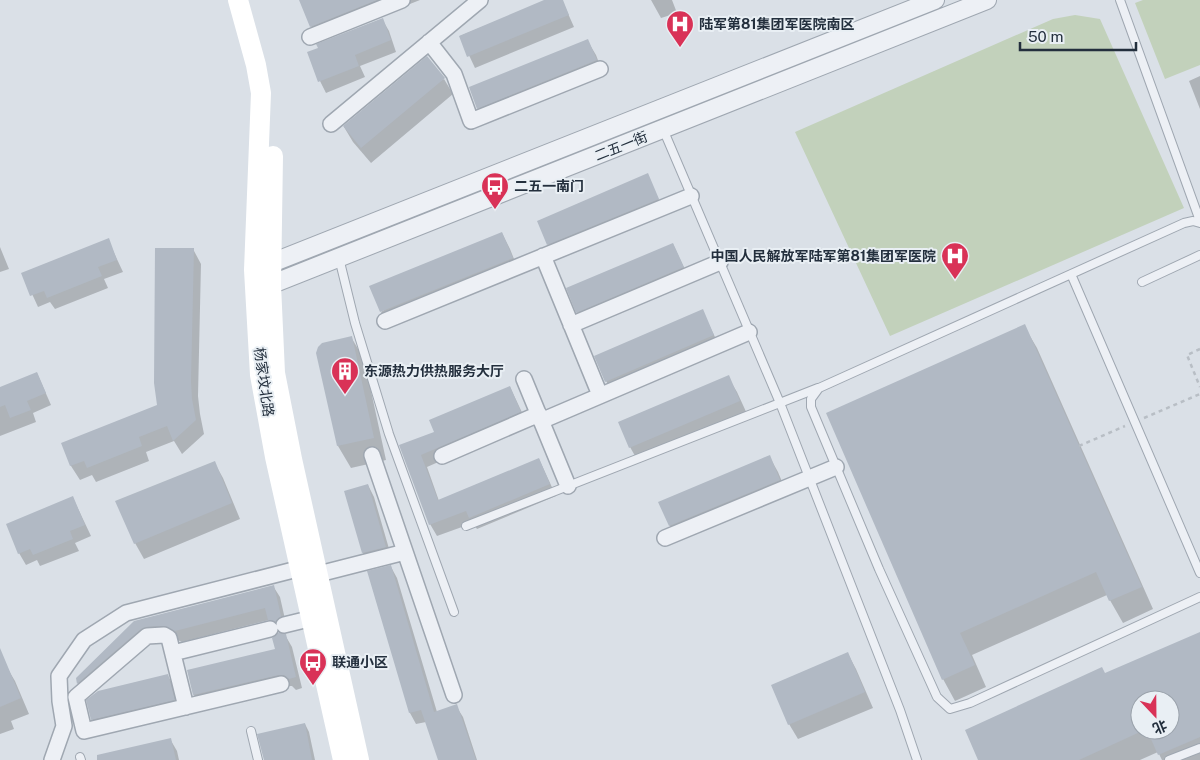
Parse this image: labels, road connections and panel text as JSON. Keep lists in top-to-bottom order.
{
  "streets": {
    "main road": ["杨家坟北路"],
    "street": ["二五一街"]
  },
  "crossings": [
    ["二五一街", "杨家坟北路"]
  ],
  "places": {
    "hospital": ["陆军第81集团军医院南区", "中国人民解放军陆军第81集团军医院"],
    "bus stop": ["二五一南门", "联通小区"],
    "building": ["东源热力供热服务大厅"]
  },
  "scale_bar": "50 m",
  "north": "bottom"
}
